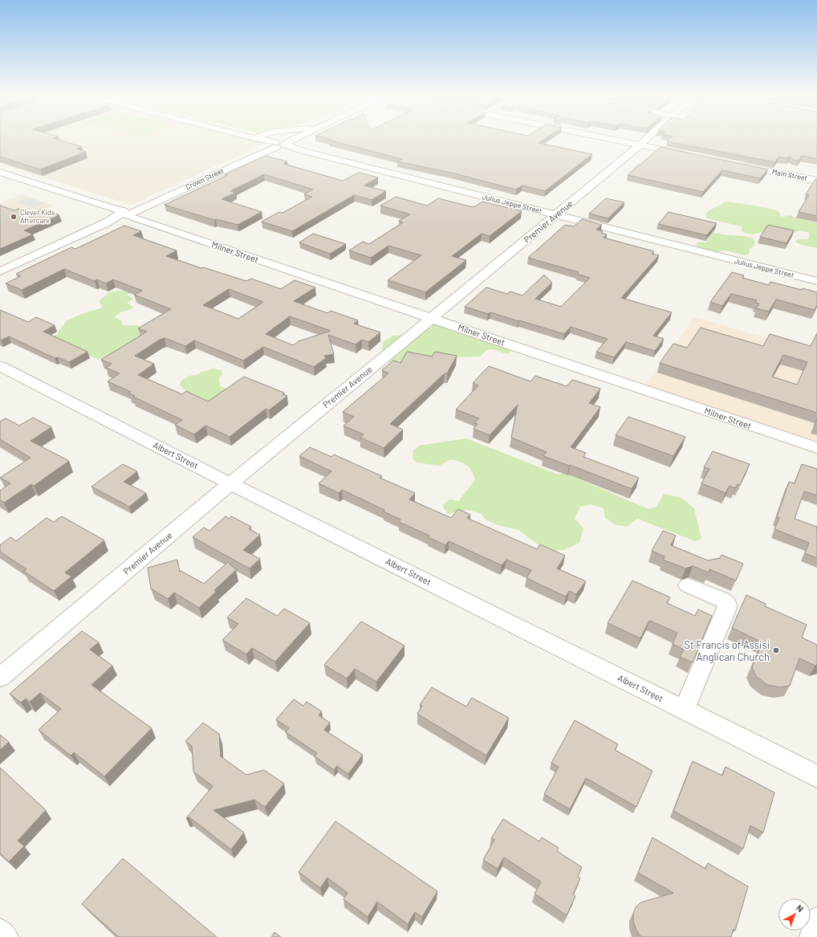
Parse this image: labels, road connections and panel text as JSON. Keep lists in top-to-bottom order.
{
  "streets": {
    "street": [
      "Main Street",
      "Crown Street",
      "Julius Jeppe Street",
      "Premier Avenue",
      "Milner Street",
      "Albert Street"
    ]
  },
  "crossings": [
    ["Crown Street", "Julius Jeppe Street"],
    ["Crown Street", "Milner Street"],
    ["Julius Jeppe Street", "Premier Avenue"],
    ["Premier Avenue", "Milner Street"],
    ["Premier Avenue", "Albert Street"]
  ],
  "places": ["Clever Kids Aftercare", "St Francis of Assisi Anglican Church"],
  "north": "top right"
}
